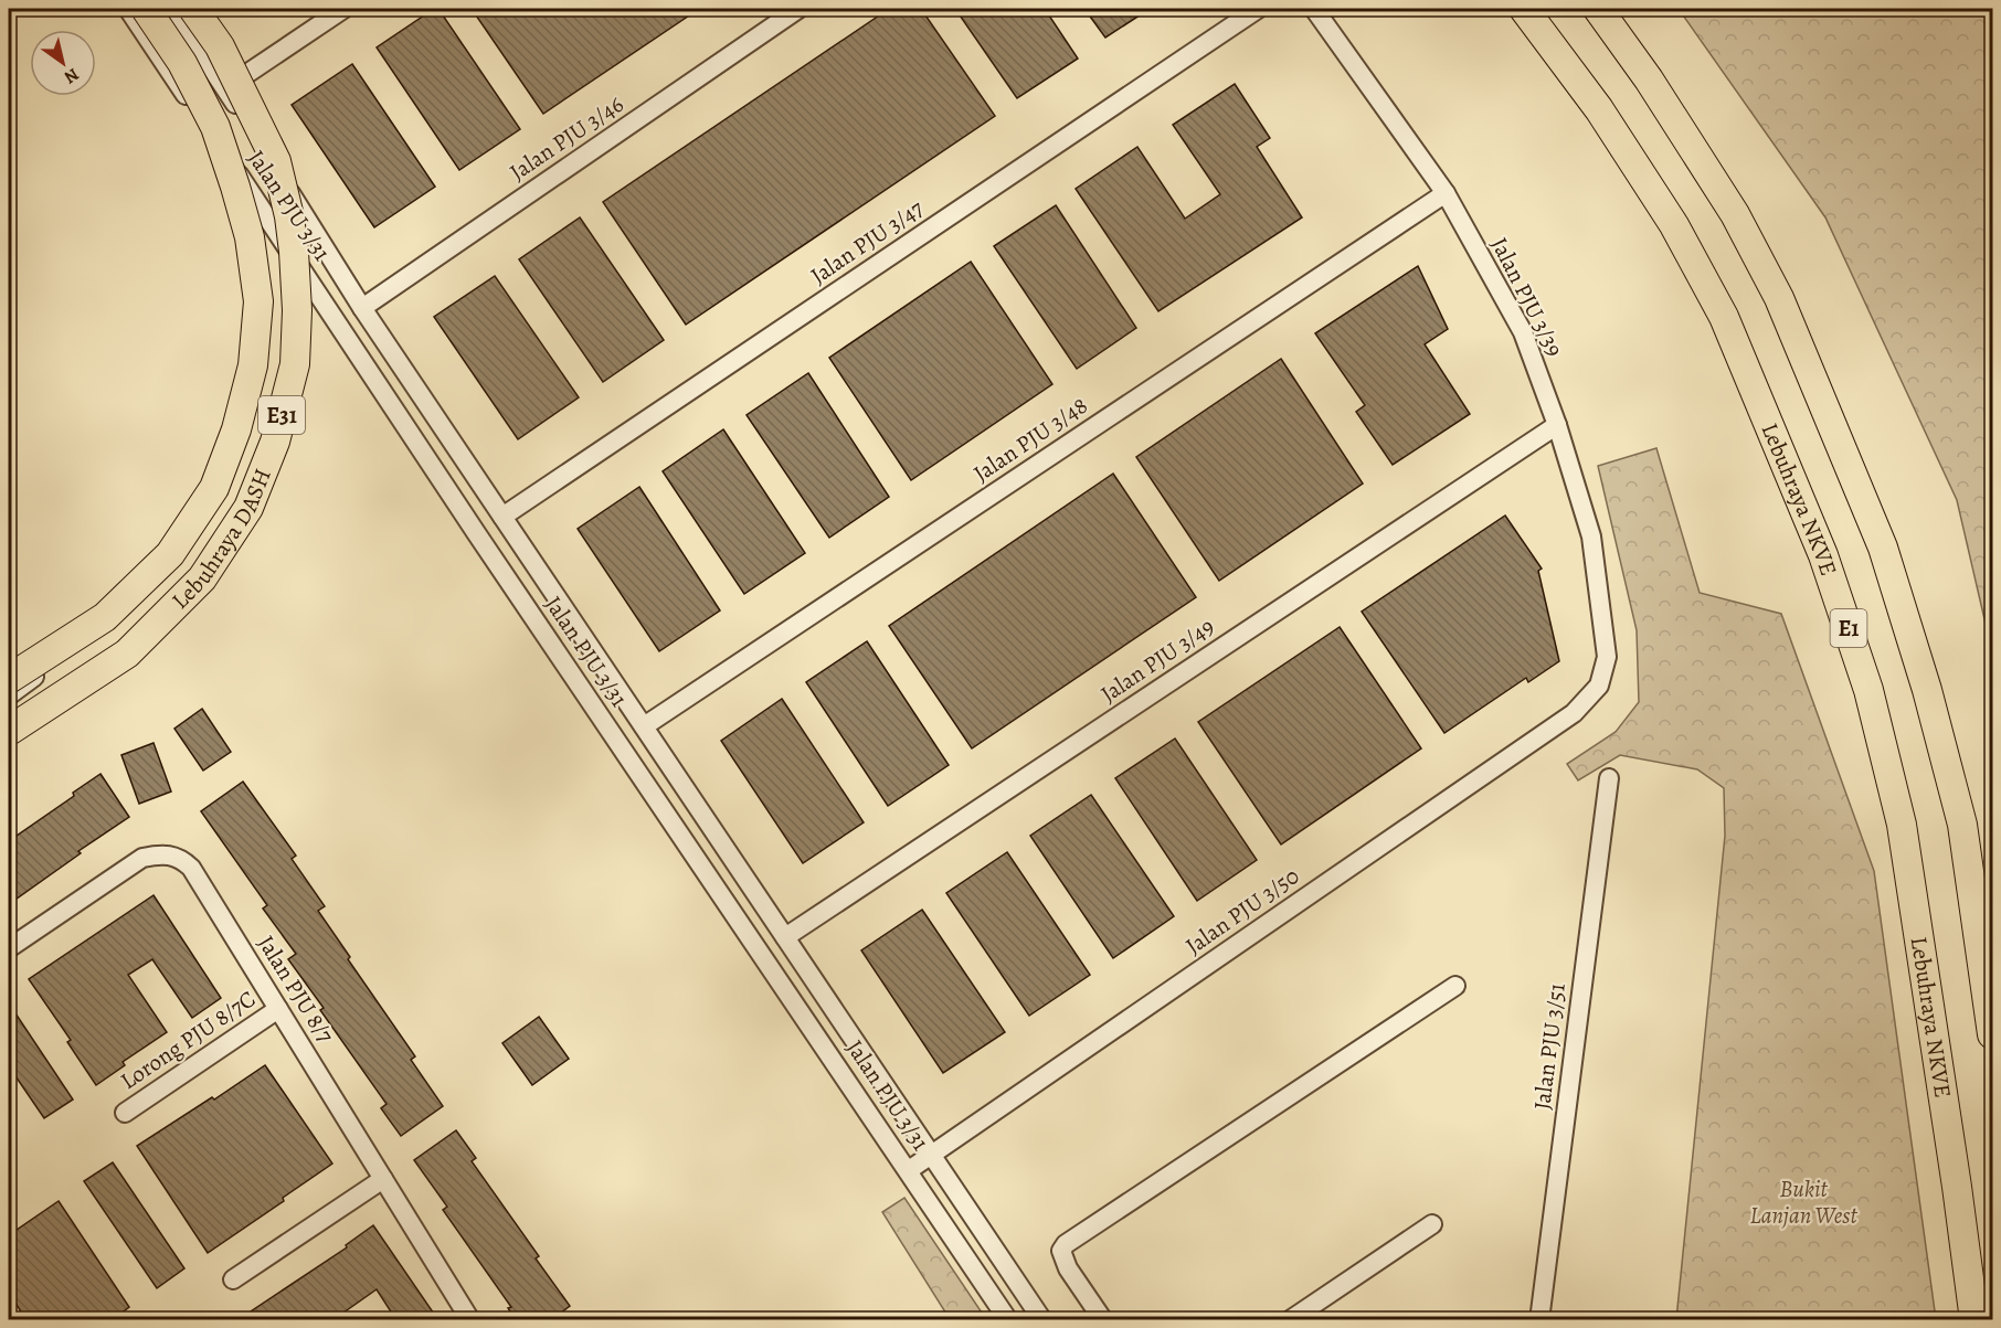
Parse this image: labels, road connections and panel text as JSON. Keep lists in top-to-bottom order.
{
  "streets": {
    "highway": [
      "E31",
      "Lebuhraya NKVE",
      "Lebuhraya DASH",
      "E1"
    ],
    "street": [
      "Jalan PJU 3/46",
      "Jalan PJU 3/31",
      "Jalan PJU 3/47",
      "Jalan PJU 3/39",
      "Jalan PJU 3/48",
      "Jalan PJU 3/49",
      "Jalan PJU 3/50",
      "Jalan PJU 8/7",
      "Lorong PJU 8/7C",
      "Jalan PJU 3/51"
    ]
  },
  "crossings": [
    ["Jalan PJU 3/46", "Jalan PJU 3/31"],
    ["Jalan PJU 3/31", "Jalan PJU 3/47"],
    ["Jalan PJU 3/31", "Jalan PJU 3/48"],
    ["Jalan PJU 3/31", "Jalan PJU 3/49"],
    ["Jalan PJU 3/31", "Jalan PJU 3/50"],
    ["Jalan PJU 3/39", "Jalan PJU 3/48"],
    ["Jalan PJU 3/39", "Jalan PJU 3/49"],
    ["Jalan PJU 3/39", "Jalan PJU 3/50"],
    ["Jalan PJU 8/7", "Lorong PJU 8/7C"]
  ],
  "parks": ["Bukit Lanjan West"],
  "north": "bottom right"
}
